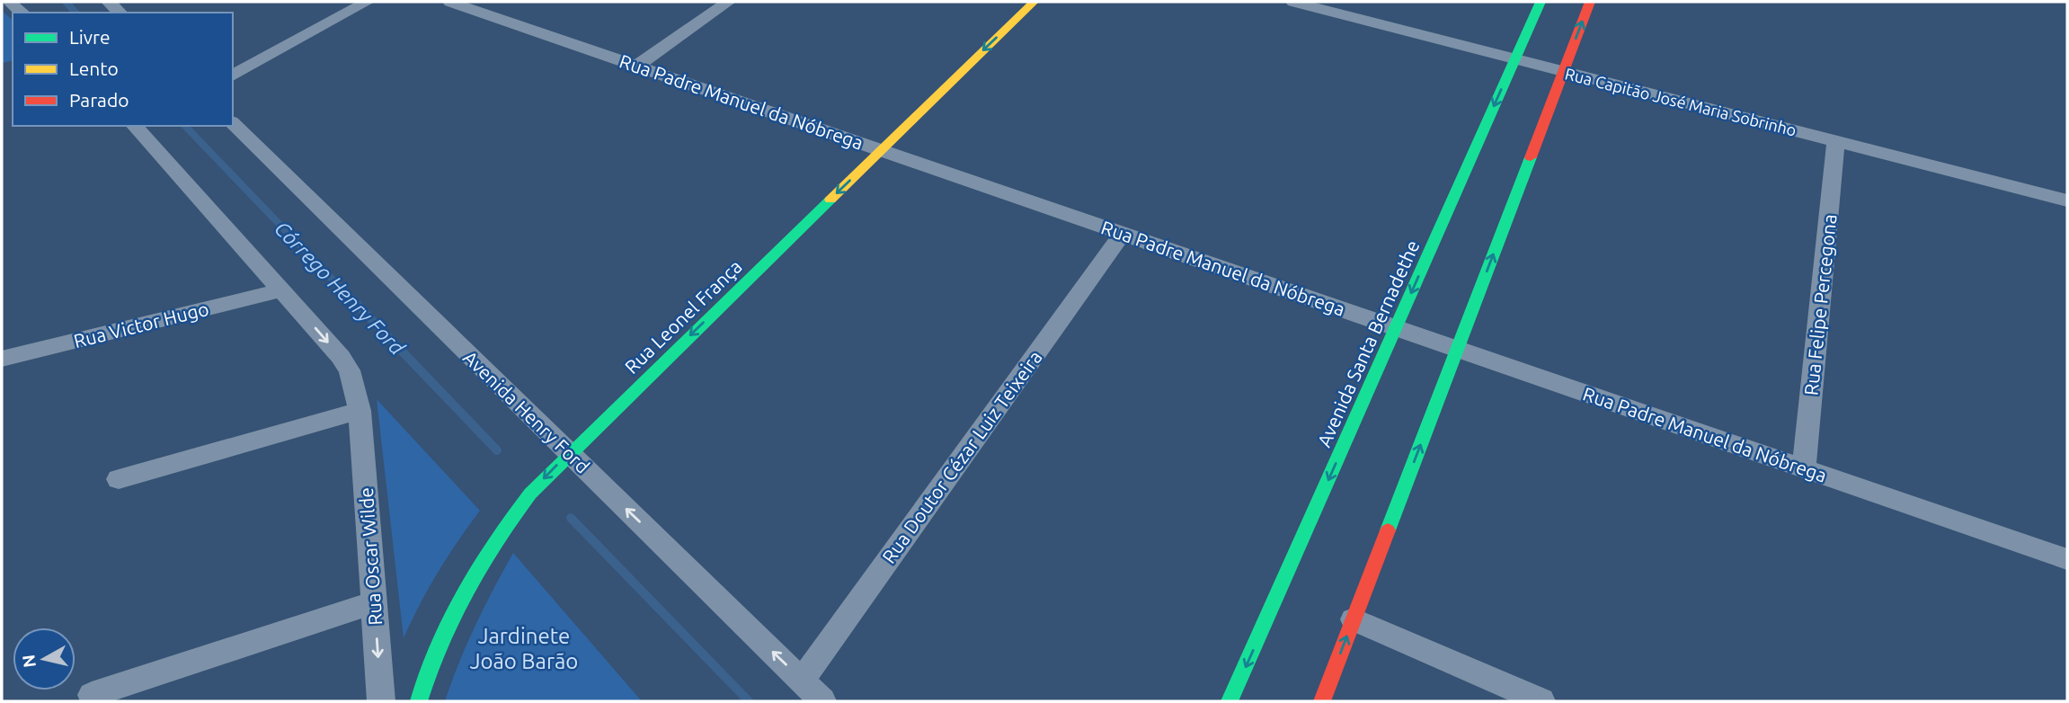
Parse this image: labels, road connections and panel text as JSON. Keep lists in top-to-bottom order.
{
  "streets": {
    "main road": ["Rua Leonel França", "Avenida Santa Bernadethe"],
    "street": [
      "Rua Padre Manuel da Nóbrega",
      "Rua Capitão José Maria Sobrinho",
      "Rua Felipe Percegona",
      "Rua Victor Hugo",
      "Avenida Henry Ford",
      "Rua Doutor Cézar Luiz Teixeira",
      "Rua Oscar Wilde"
    ]
  },
  "crossings": [
    ["Rua Padre Manuel da Nóbrega", "Rua Felipe Percegona"],
    ["Rua Padre Manuel da Nóbrega", "Rua Leonel França"],
    ["Rua Padre Manuel da Nóbrega", "Avenida Santa Bernadethe"],
    ["Rua Padre Manuel da Nóbrega", "Rua Doutor Cézar Luiz Teixeira"],
    ["Rua Capitão José Maria Sobrinho", "Rua Felipe Percegona"],
    ["Rua Capitão José Maria Sobrinho", "Avenida Santa Bernadethe"],
    ["Rua Leonel França", "Avenida Henry Ford"],
    ["Avenida Henry Ford", "Rua Doutor Cézar Luiz Teixeira"]
  ],
  "one_way": ["Rua Leonel França", "Avenida Henry Ford"],
  "water": ["Córrego Henry Ford"],
  "parks": ["Jardinete João Barão"],
  "legend": ["Livre", "Lento", "Parado"],
  "north": "left"
}
